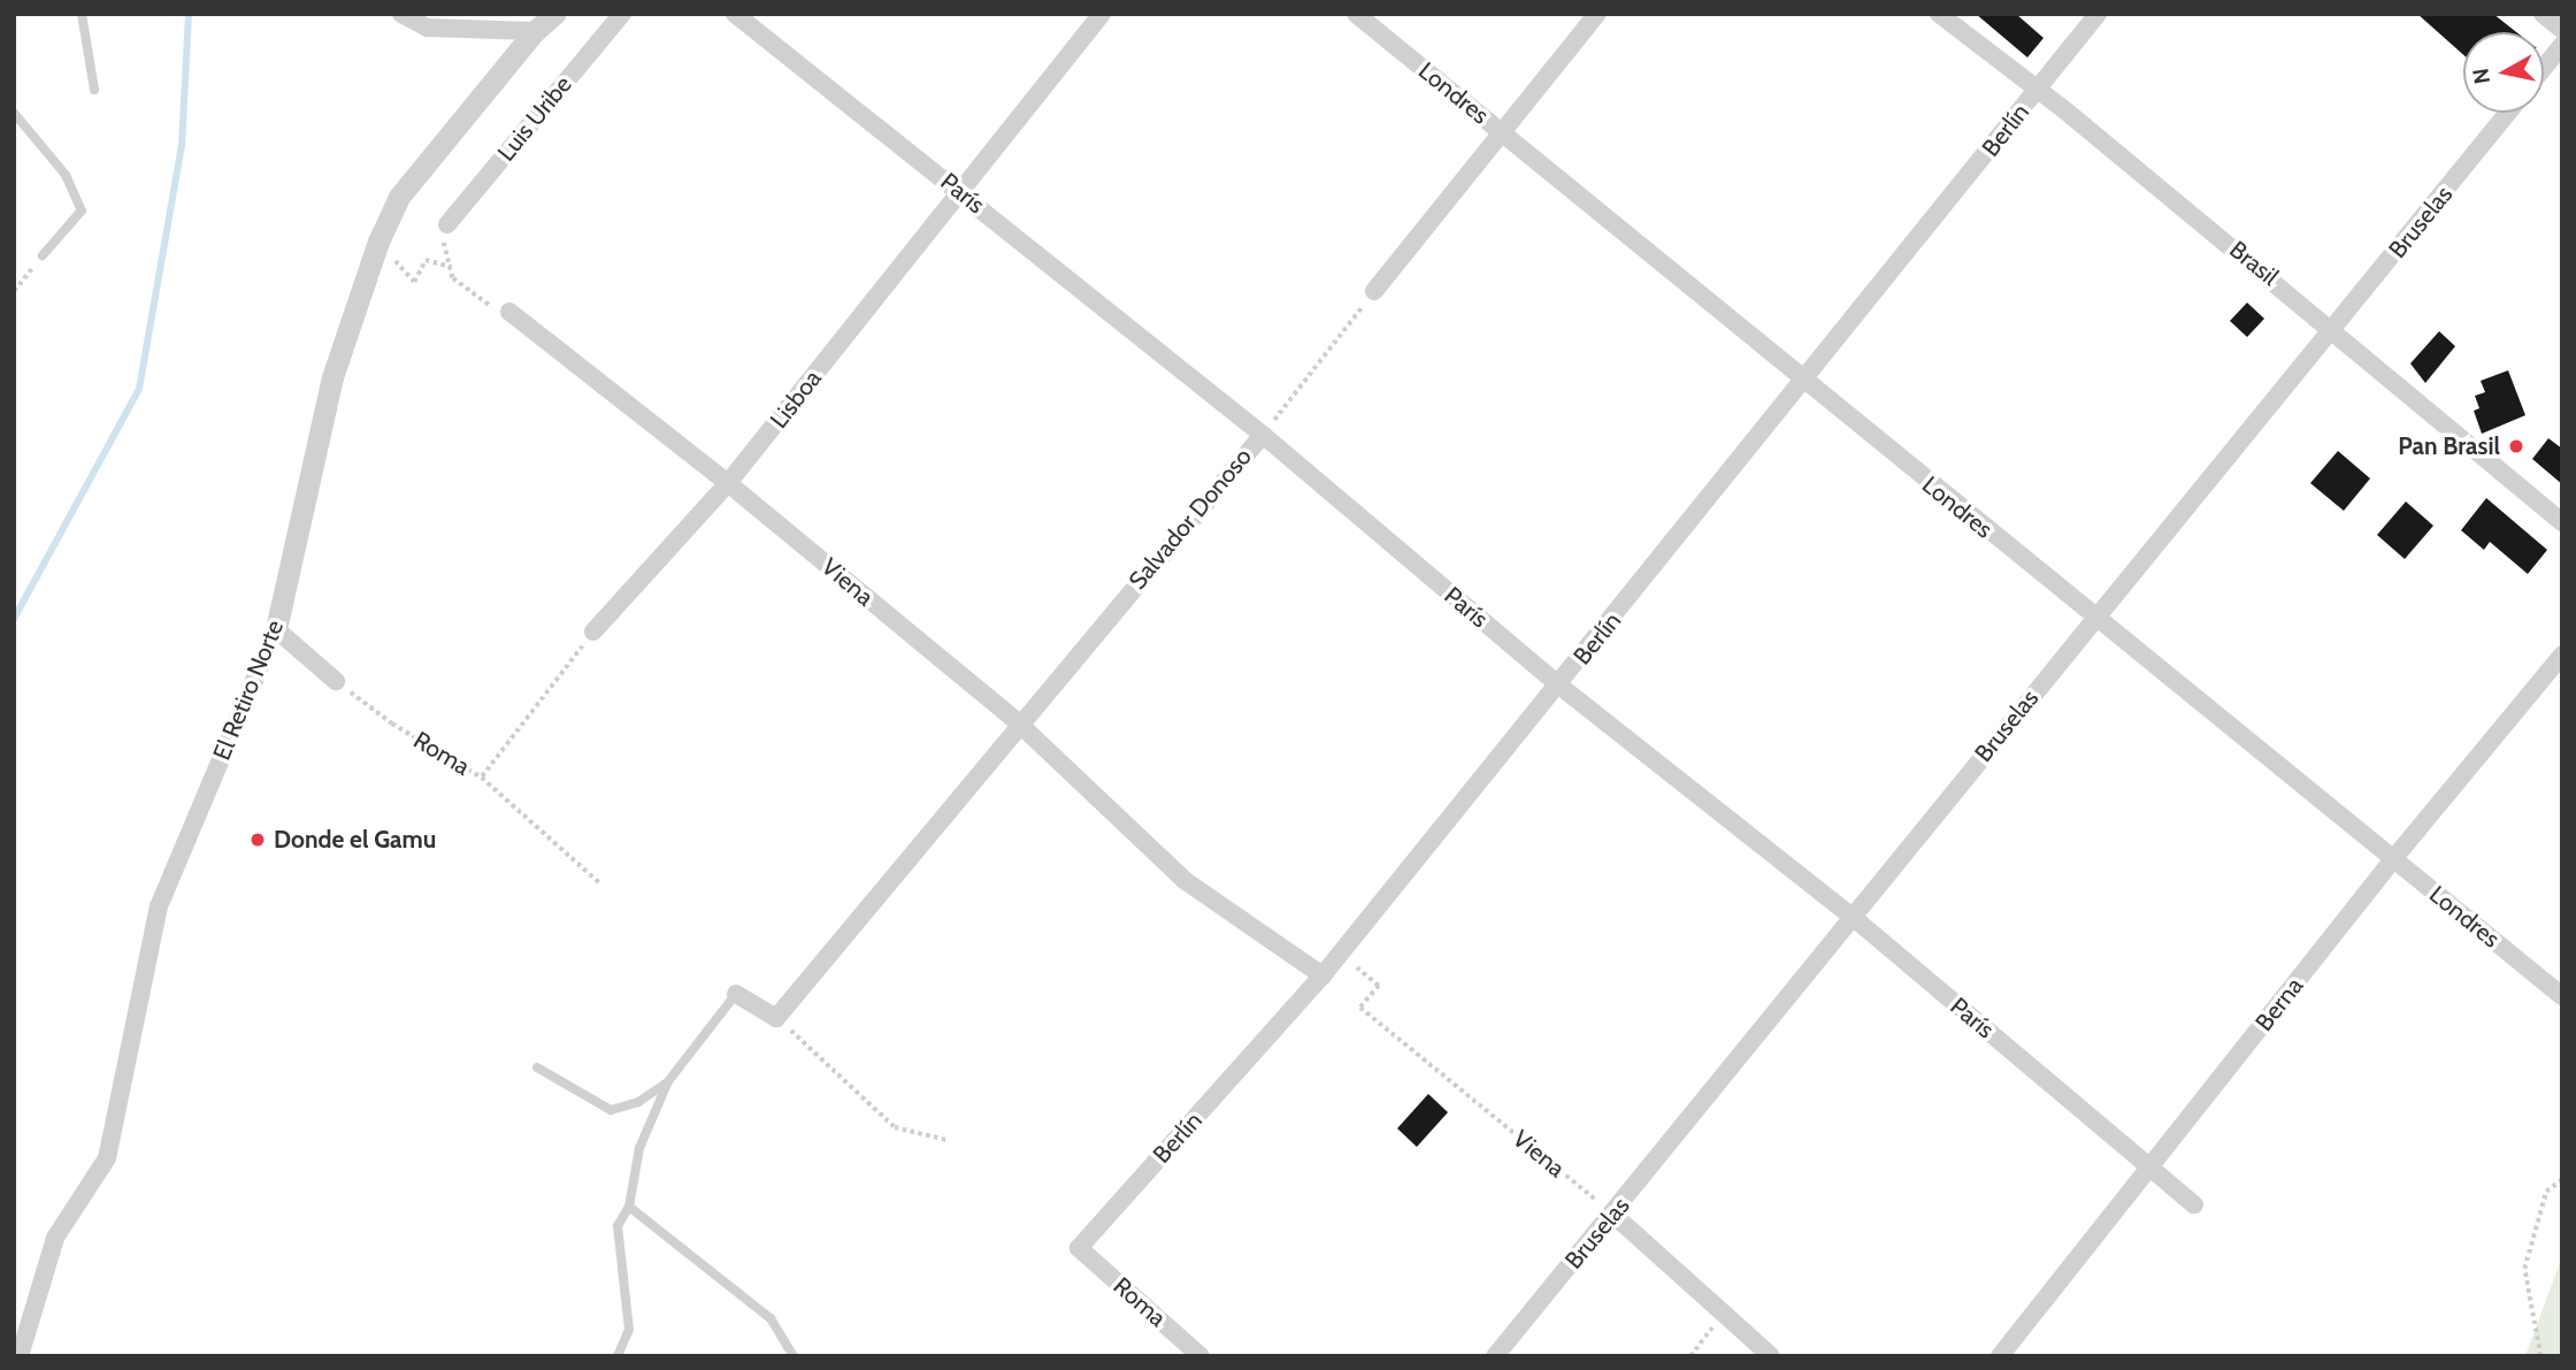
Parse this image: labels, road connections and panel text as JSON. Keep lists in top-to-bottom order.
{
  "streets": {
    "street": [
      "Londres",
      "Luis Uribe",
      "Berlín",
      "París",
      "Bruselas",
      "Brasil",
      "Lisboa",
      "Salvador Donoso",
      "Viena",
      "El Retiro Norte",
      "Roma",
      "Berna"
    ]
  },
  "crossings": [
    ["Londres", "Berlín"],
    ["Londres", "Bruselas"],
    ["Londres", "Berna"],
    ["Berlín", "París"],
    ["Berlín", "Brasil"],
    ["Berlín", "Viena"],
    ["Berlín", "Roma"],
    ["París", "Bruselas"],
    ["París", "Lisboa"],
    ["París", "Salvador Donoso"],
    ["París", "Berna"],
    ["Bruselas", "Brasil"],
    ["Bruselas", "Viena"],
    ["Lisboa", "Viena"],
    ["Salvador Donoso", "Viena"]
  ],
  "places": ["Pan Brasil", "Donde el Gamu"],
  "north": "left"
}
